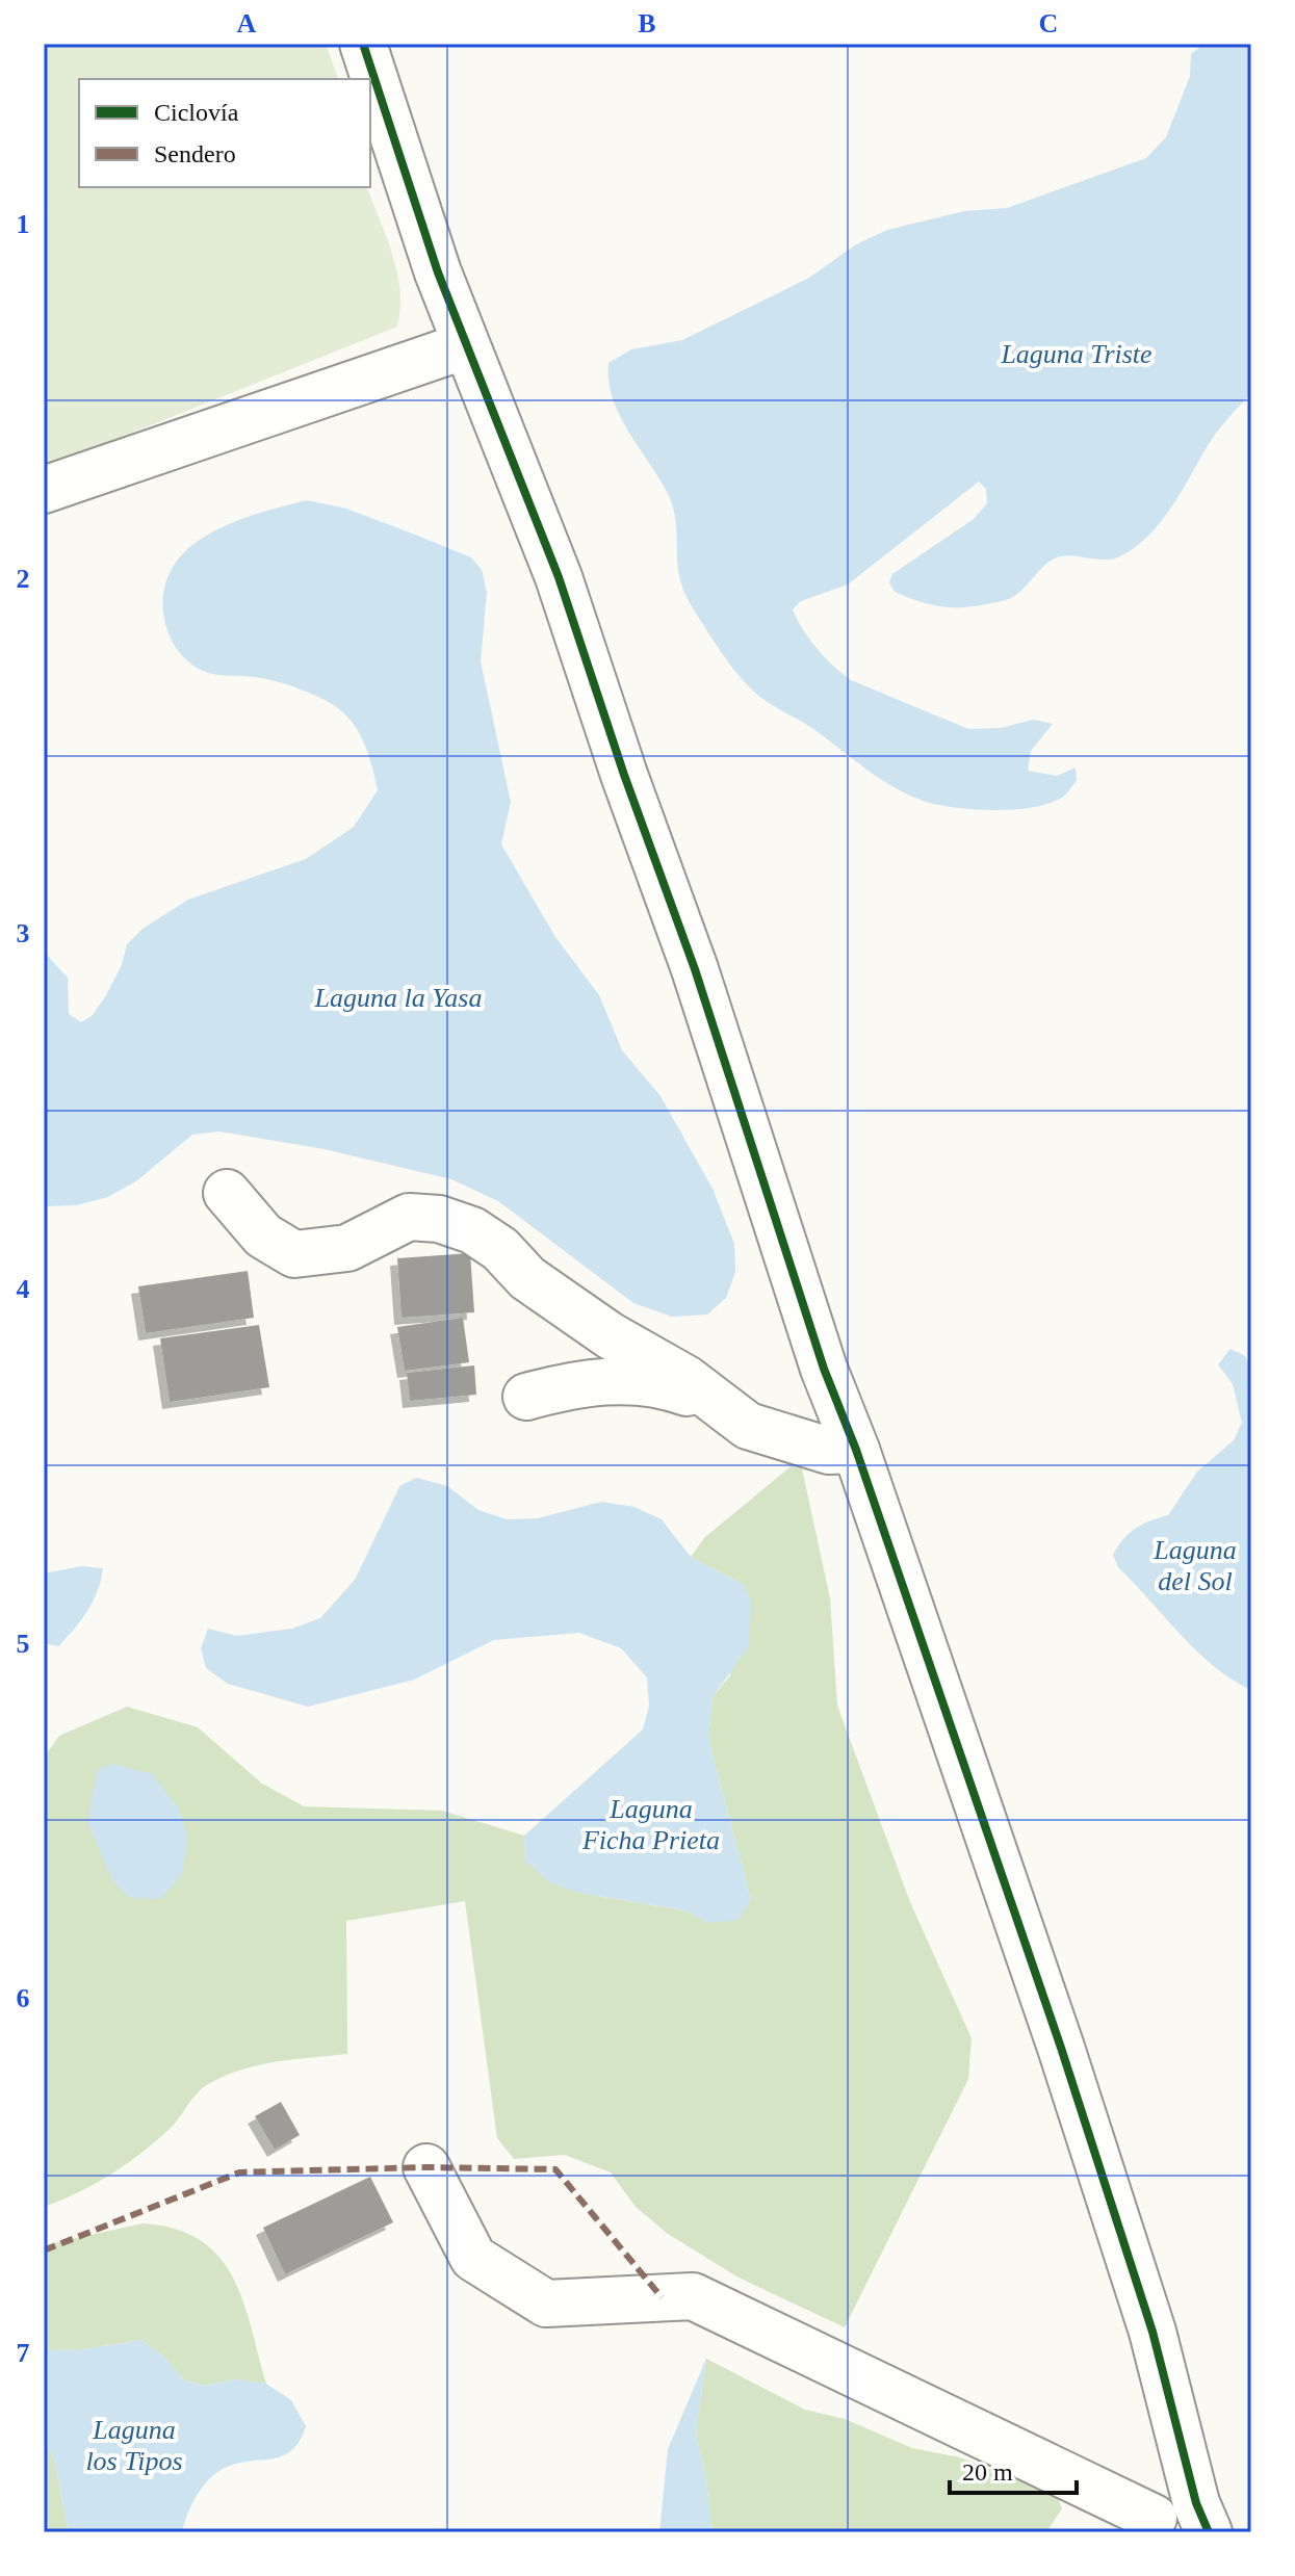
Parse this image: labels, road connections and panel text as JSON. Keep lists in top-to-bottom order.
{
  "water": [
    "Laguna Triste",
    "Laguna la Yasa",
    "Laguna del Sol",
    "Laguna Ficha Prieta",
    "Laguna los Tipos"
  ],
  "legend": ["Ciclovía", "Sendero"],
  "scale_bar": "20 m",
  "grid": {
    "columns": ["A", "B", "C"],
    "rows": [
      "1",
      "2",
      "3",
      "4",
      "5",
      "6",
      "7"
    ]
  }
}
